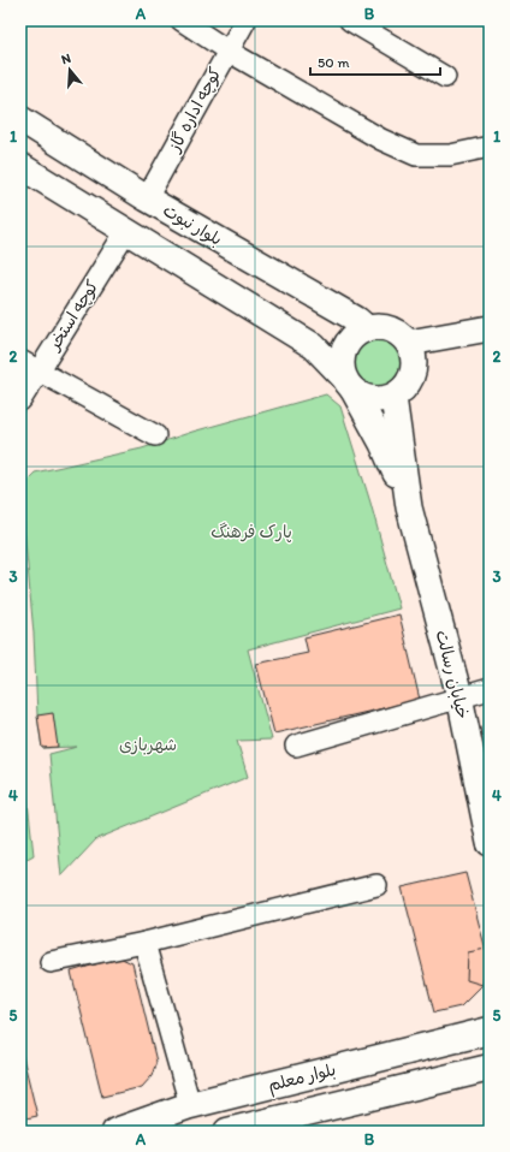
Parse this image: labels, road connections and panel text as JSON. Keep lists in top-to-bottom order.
{
  "streets": {
    "main road": ["بلوار معلم"],
    "street": [
      "کوچه اداره گاز",
      "بلوار نبوت",
      "کوچه استخر",
      "خیابان رسالت"
    ]
  },
  "crossings": [
    ["کوچه اداره گاز", "بلوار نبوت"]
  ],
  "parks": ["پارک فرهنگ", "شهربازی"],
  "scale_bar": "50 m",
  "north": "top",
  "grid": {
    "columns": ["A", "B"],
    "rows": [
      "1",
      "2",
      "3",
      "4",
      "5"
    ]
  }
}
